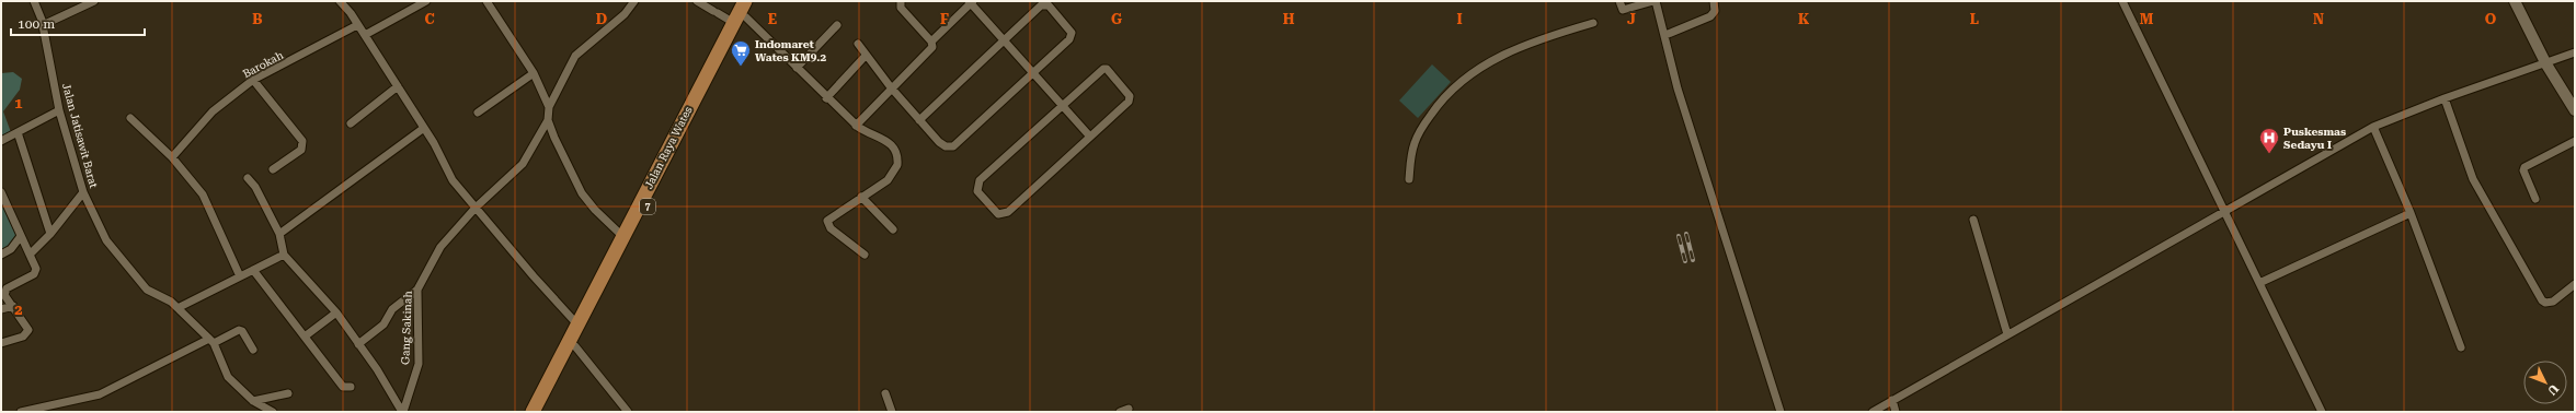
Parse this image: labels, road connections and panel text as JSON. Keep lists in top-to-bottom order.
{
  "streets": {
    "highway": ["Jalan Raya Wates", "7"],
    "street": ["Barokah", "Jalan Jatisawit Barat", "Gang Sakinah"]
  },
  "places": {
    "supermarket": ["Indomaret Wates KM9.2"],
    "hospital": ["Puskesmas Sedayu I"]
  },
  "scale_bar": "100 m",
  "north": "bottom right",
  "grid": {
    "columns": [
      "B",
      "C",
      "D",
      "E",
      "F",
      "G",
      "H",
      "I",
      "J",
      "K",
      "L",
      "M",
      "N",
      "O"
    ],
    "rows": ["1", "2"]
  }
}
